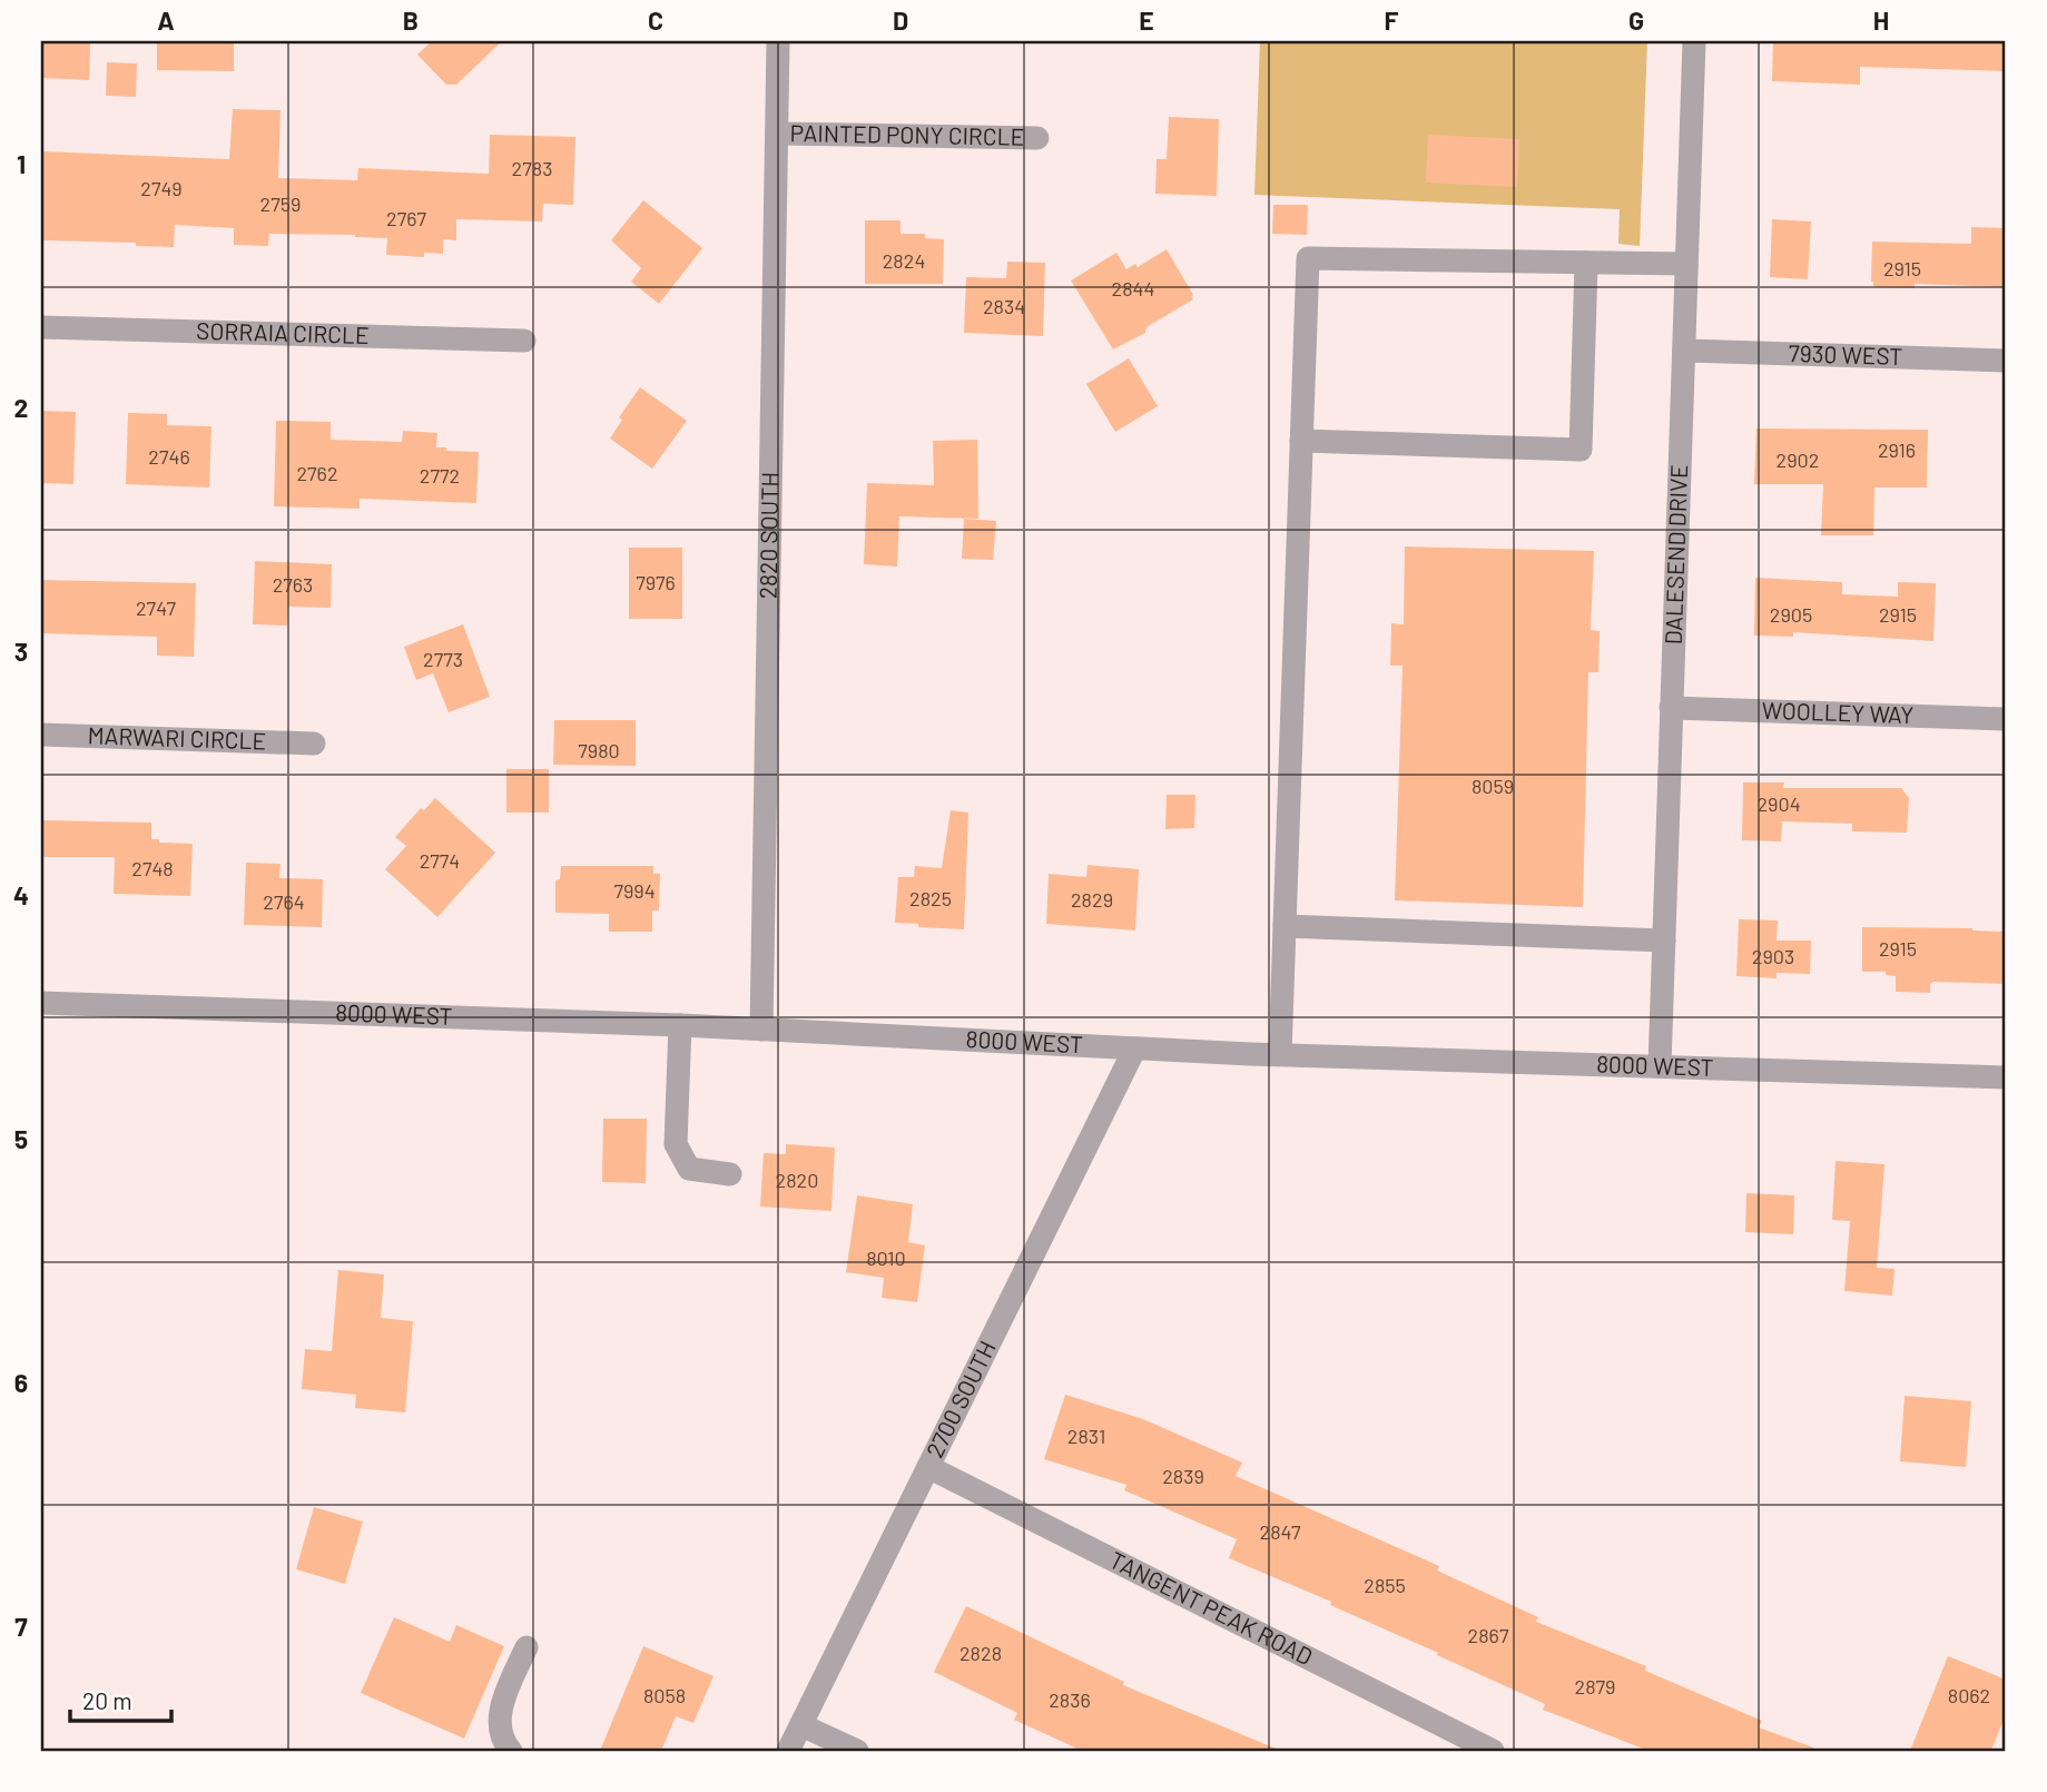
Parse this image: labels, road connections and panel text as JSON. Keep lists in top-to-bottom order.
{
  "streets": {
    "street": [
      "PAINTED PONY CIRCLE",
      "SORRAIA CIRCLE",
      "7930 WEST",
      "2820 SOUTH",
      "DALESEND DRIVE",
      "WOOLLEY WAY",
      "MARWARI CIRCLE",
      "8000 WEST",
      "2700 SOUTH",
      "TANGENT PEAK ROAD"
    ]
  },
  "crossings": [
    ["PAINTED PONY CIRCLE", "2820 SOUTH"],
    ["7930 WEST", "DALESEND DRIVE"],
    ["2820 SOUTH", "8000 WEST"],
    ["DALESEND DRIVE", "WOOLLEY WAY"],
    ["DALESEND DRIVE", "8000 WEST"],
    ["8000 WEST", "2700 SOUTH"],
    ["2700 SOUTH", "TANGENT PEAK ROAD"]
  ],
  "house_numbers": [
    "2783",
    "2749",
    "2759",
    "2767",
    "2824",
    "2915",
    "2844",
    "2834",
    "2916",
    "2746",
    "2902",
    "2762",
    "2772",
    "7976",
    "2763",
    "2747",
    "2905",
    "2915",
    "2773",
    "7980",
    "8059",
    "2904",
    "2774",
    "2748",
    "7994",
    "2825",
    "2829",
    "2764",
    "2915",
    "2903",
    "2820",
    "8010",
    "2831",
    "2839",
    "2847",
    "2855",
    "2867",
    "2828",
    "2879",
    "8058",
    "8062",
    "2836"
  ],
  "scale_bar": "20 m",
  "grid": {
    "columns": [
      "A",
      "B",
      "C",
      "D",
      "E",
      "F",
      "G",
      "H"
    ],
    "rows": [
      "1",
      "2",
      "3",
      "4",
      "5",
      "6",
      "7"
    ]
  }
}
